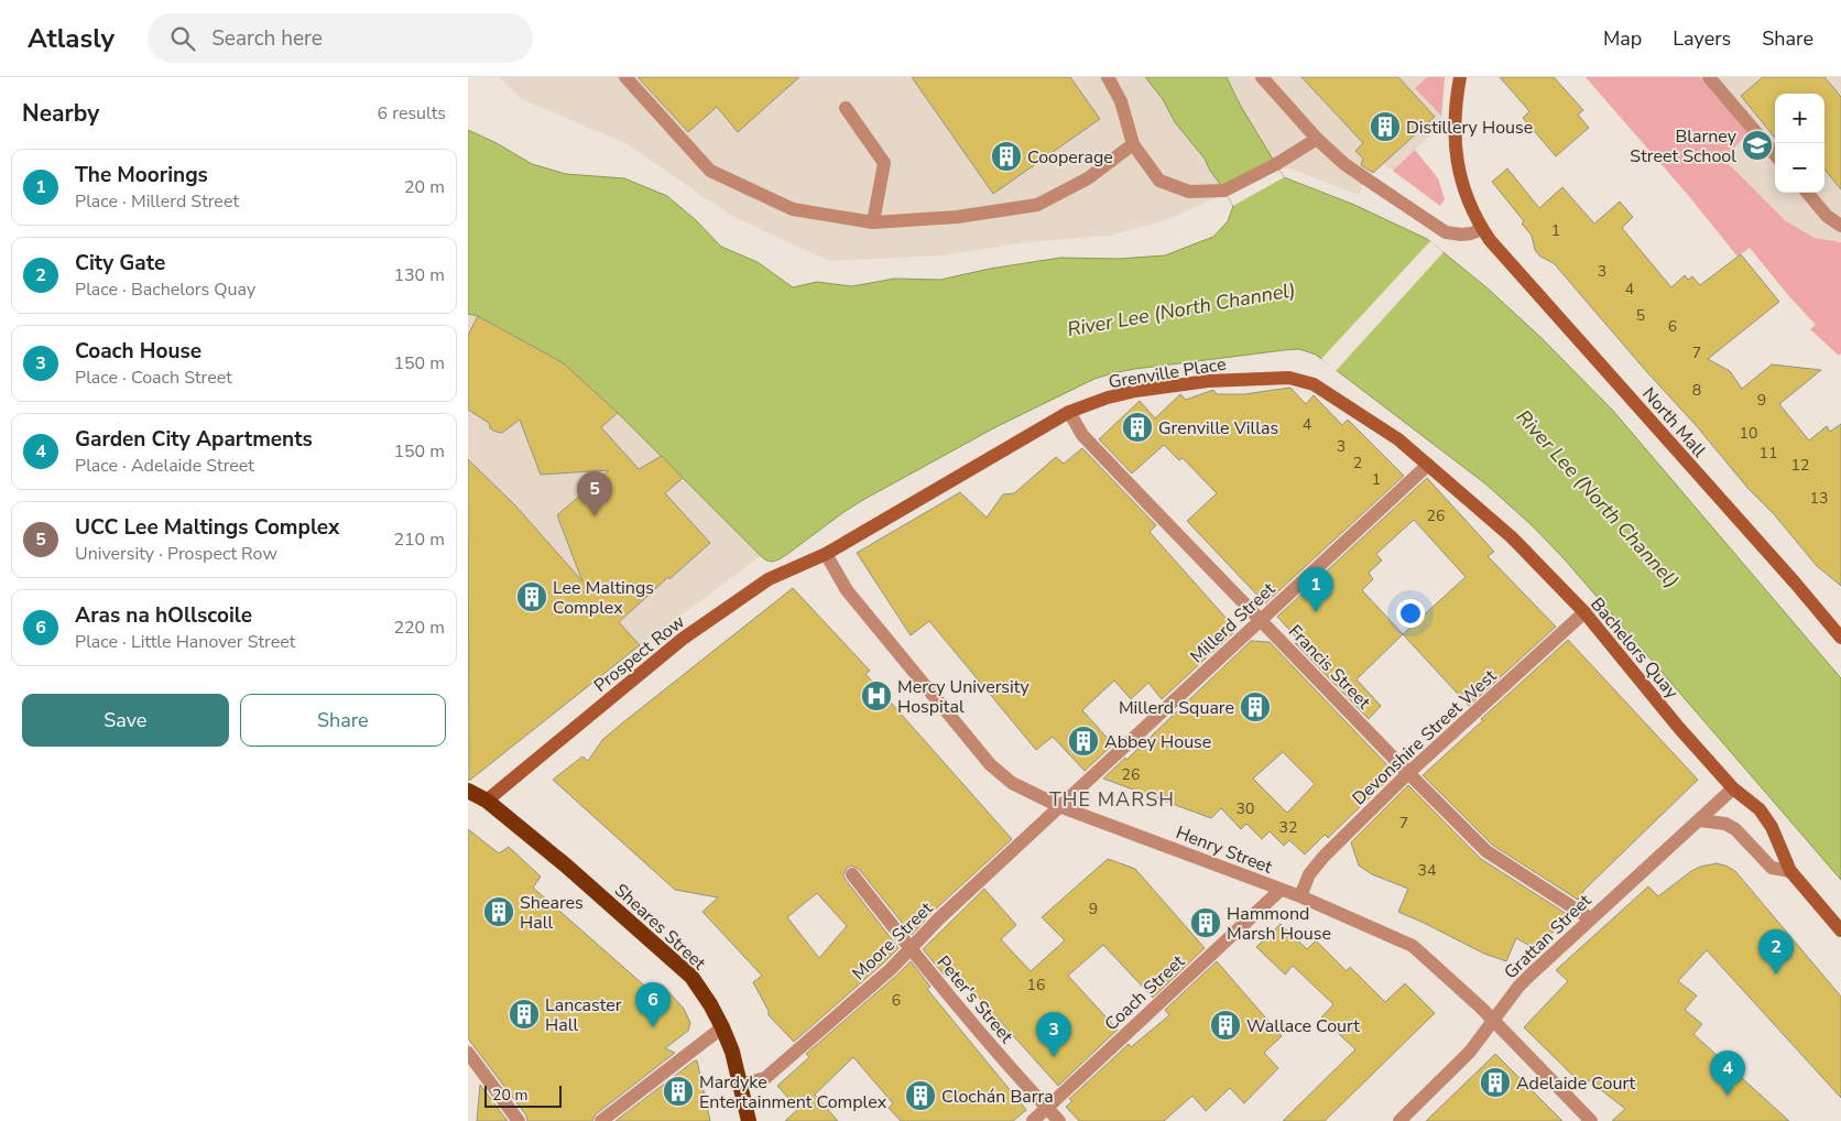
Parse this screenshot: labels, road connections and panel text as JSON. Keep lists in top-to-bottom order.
{
  "streets": {
    "highway": ["Sheares Street"],
    "main road": [
      "Grenville Place",
      "North Mall",
      "Bachelors Quay",
      "Prospect Row"
    ],
    "street": [
      "Millerd Street",
      "Francis Street",
      "Devonshire Street West",
      "Henry Street",
      "Grattan Street",
      "Moore Street",
      "Coach Street",
      "Peter's Street"
    ]
  },
  "crossings": [
    ["Grenville Place", "Millerd Street"],
    ["Grenville Place", "Bachelors Quay"],
    ["Grenville Place", "Prospect Row"],
    ["Grenville Place", "Francis Street"],
    ["Grenville Place", "Henry Street"],
    ["Millerd Street", "Bachelors Quay"],
    ["Millerd Street", "Francis Street"],
    ["Millerd Street", "Henry Street"],
    ["Millerd Street", "Moore Street"],
    ["Bachelors Quay", "Devonshire Street West"],
    ["Bachelors Quay", "Grattan Street"],
    ["Prospect Row", "Henry Street"],
    ["Prospect Row", "Sheares Street"],
    ["Francis Street", "Devonshire Street West"],
    ["Francis Street", "Grattan Street"],
    ["Devonshire Street West", "Henry Street"],
    ["Henry Street", "Grattan Street"],
    ["Henry Street", "Moore Street"],
    ["Henry Street", "Coach Street"],
    ["Sheares Street", "Moore Street"],
    ["Moore Street", "Peter's Street"],
    ["Coach Street", "Peter's Street"]
  ],
  "districts": ["THE MARSH"],
  "water": ["River Lee (North Channel)"],
  "places": {
    "building": [
      "Distillery House",
      "Cooperage",
      "Grenville Villas",
      "Lee Maltings Complex",
      "Millerd Square",
      "Abbey House",
      "Sheares Hall",
      "Hammond Marsh House",
      "Lancaster Hall",
      "Wallace Court",
      "Adelaide Court",
      "Mardyke Entertainment Complex",
      "Clochán Barra"
    ],
    "school or university": ["Blarney Street School"],
    "hospital": ["Mercy University Hospital"]
  },
  "house_numbers": [
    "1",
    "3",
    "4",
    "5",
    "6",
    "7",
    "8",
    "9",
    "4",
    "10",
    "3",
    "11",
    "2",
    "12",
    "1",
    "13",
    "26",
    "26",
    "30",
    "7",
    "32",
    "34",
    "9",
    "16",
    "6"
  ],
  "scale_bar": "20 m",
  "page": {
    "header": "Atlasly",
    "search": "Search here",
    "nav": ["Map", "Layers", "Share"],
    "heading": ["Nearby", "6 results"],
    "map_buttons": ["+", "−"],
    "list": [
      {
        "mark": "1",
        "name": "The Moorings",
        "note": "Place · Millerd Street",
        "value": "20 m"
      },
      {
        "mark": "2",
        "name": "City Gate",
        "note": "Place · Bachelors Quay",
        "value": "130 m"
      },
      {
        "mark": "3",
        "name": "Coach House",
        "note": "Place · Coach Street",
        "value": "150 m"
      },
      {
        "mark": "4",
        "name": "Garden City Apartments",
        "note": "Place · Adelaide Street",
        "value": "150 m"
      },
      {
        "mark": "5",
        "name": "UCC Lee Maltings Complex",
        "note": "University · Prospect Row",
        "value": "210 m"
      },
      {
        "mark": "6",
        "name": "Aras na hOllscoile",
        "note": "Place · Little Hanover Street",
        "value": "220 m"
      }
    ],
    "pins": [
      "5",
      "1",
      "2",
      "6",
      "3",
      "4"
    ],
    "buttons": ["Save", "Share"],
    "scale": "20 m"
  }
}
